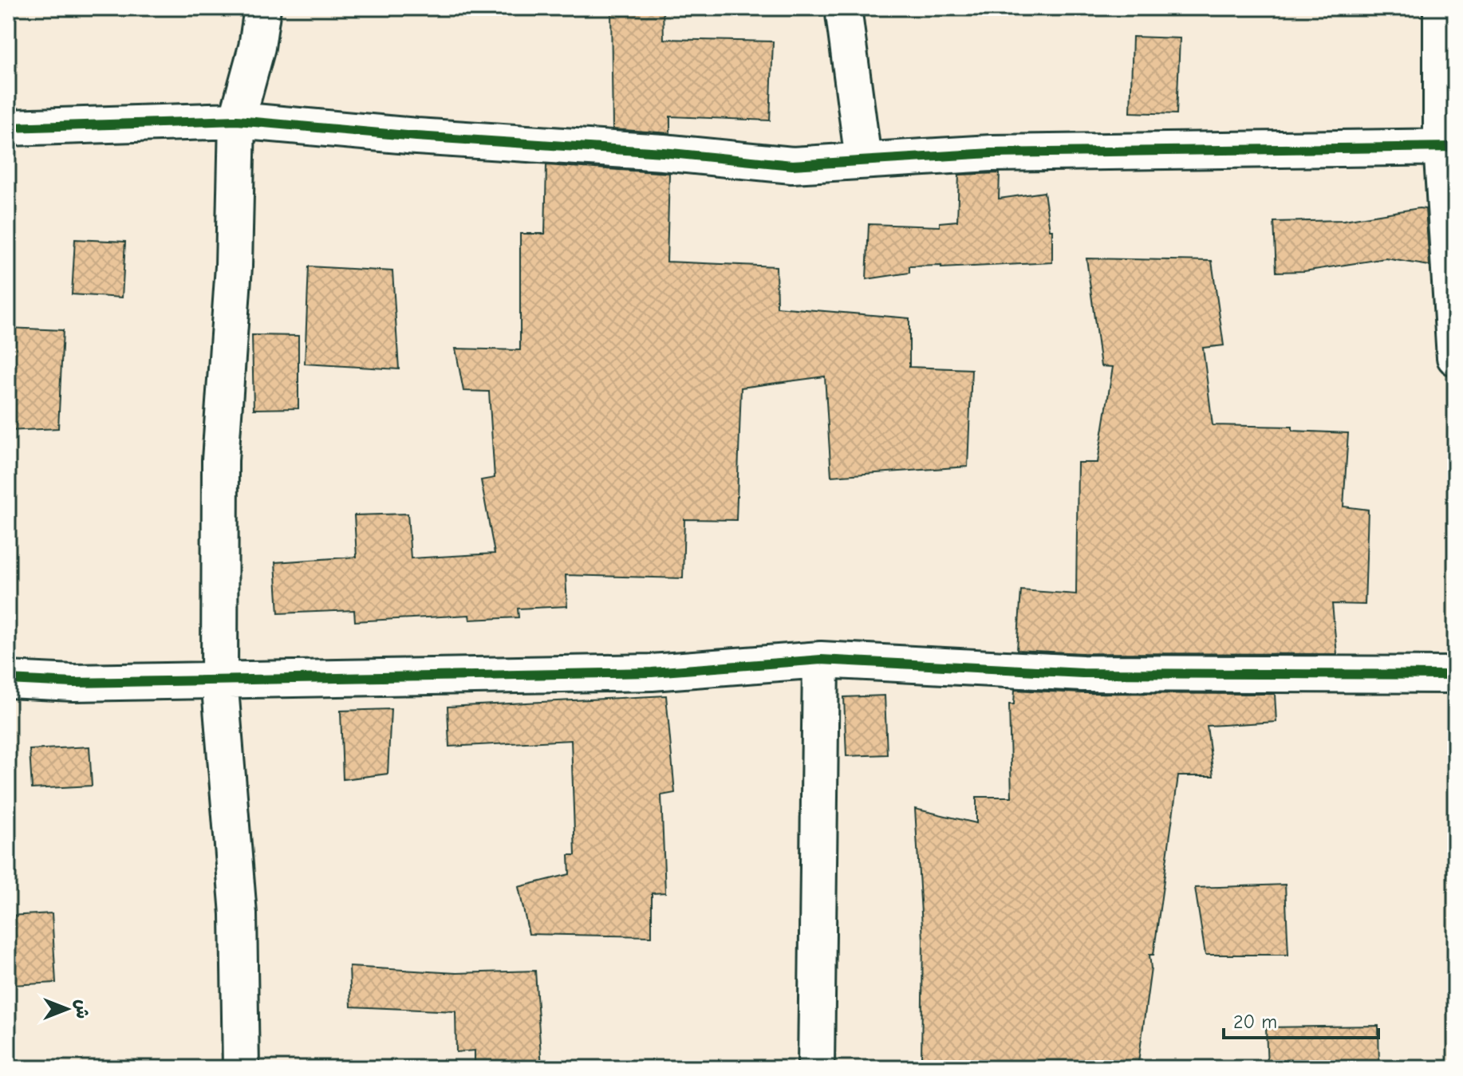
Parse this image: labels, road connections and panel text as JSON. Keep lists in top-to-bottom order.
{
  "scale_bar": "20 m",
  "north": "right"
}
